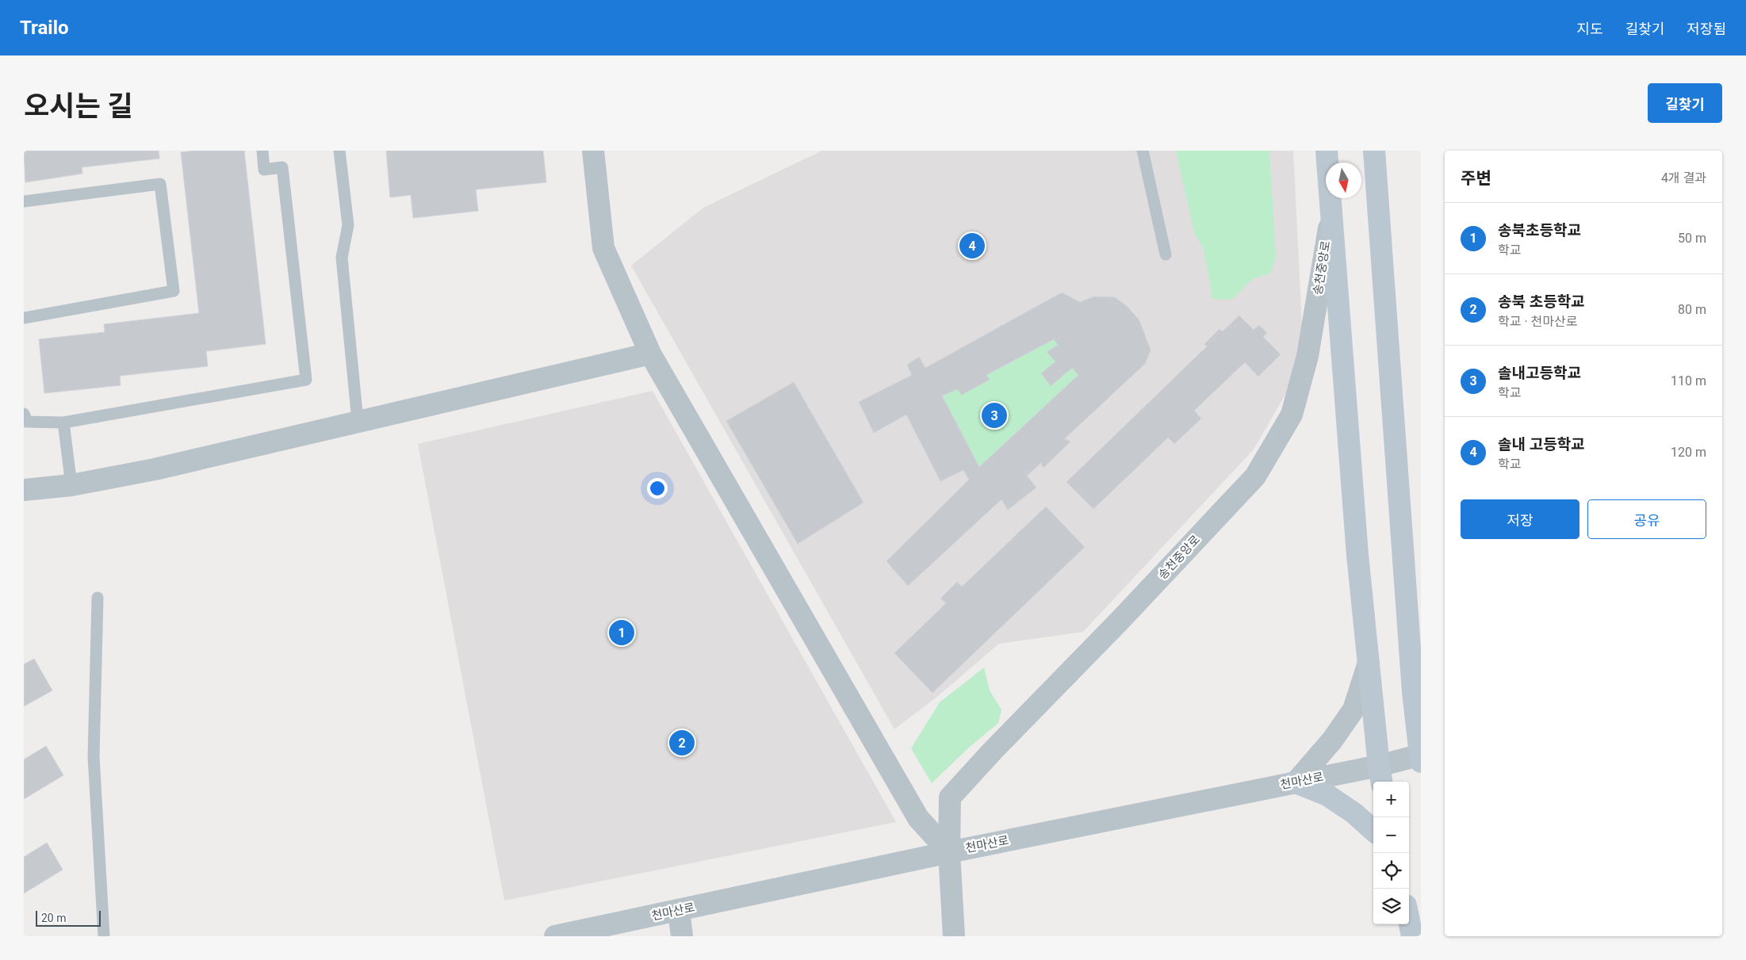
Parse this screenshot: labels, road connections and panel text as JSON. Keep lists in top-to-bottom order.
{
  "streets": {
    "street": ["송천중앙로", "천마산로"]
  },
  "crossings": [
    ["송천중앙로", "천마산로"]
  ],
  "scale_bar": "20 m",
  "north": "bottom",
  "page": {
    "header": "Trailo",
    "nav": ["지도", "길찾기", "저장됨"],
    "title": "오시는 길",
    "buttons": [
      "길찾기",
      ["저장", "공유"]
    ],
    "heading": ["주변", "4개 결과"],
    "list": [
      {
        "mark": "1",
        "name": "송북초등학교",
        "note": "학교",
        "value": "50 m"
      },
      {
        "mark": "2",
        "name": "송북 초등학교",
        "note": "학교 · 천마산로",
        "value": "80 m"
      },
      {
        "mark": "3",
        "name": "솔내고등학교",
        "note": "학교",
        "value": "110 m"
      },
      {
        "mark": "4",
        "name": "솔내 고등학교",
        "note": "학교",
        "value": "120 m"
      }
    ],
    "pins": [
      "4",
      "3",
      "1",
      "2"
    ],
    "map_buttons": ["+", "−"],
    "scale": "20 m"
  }
}
